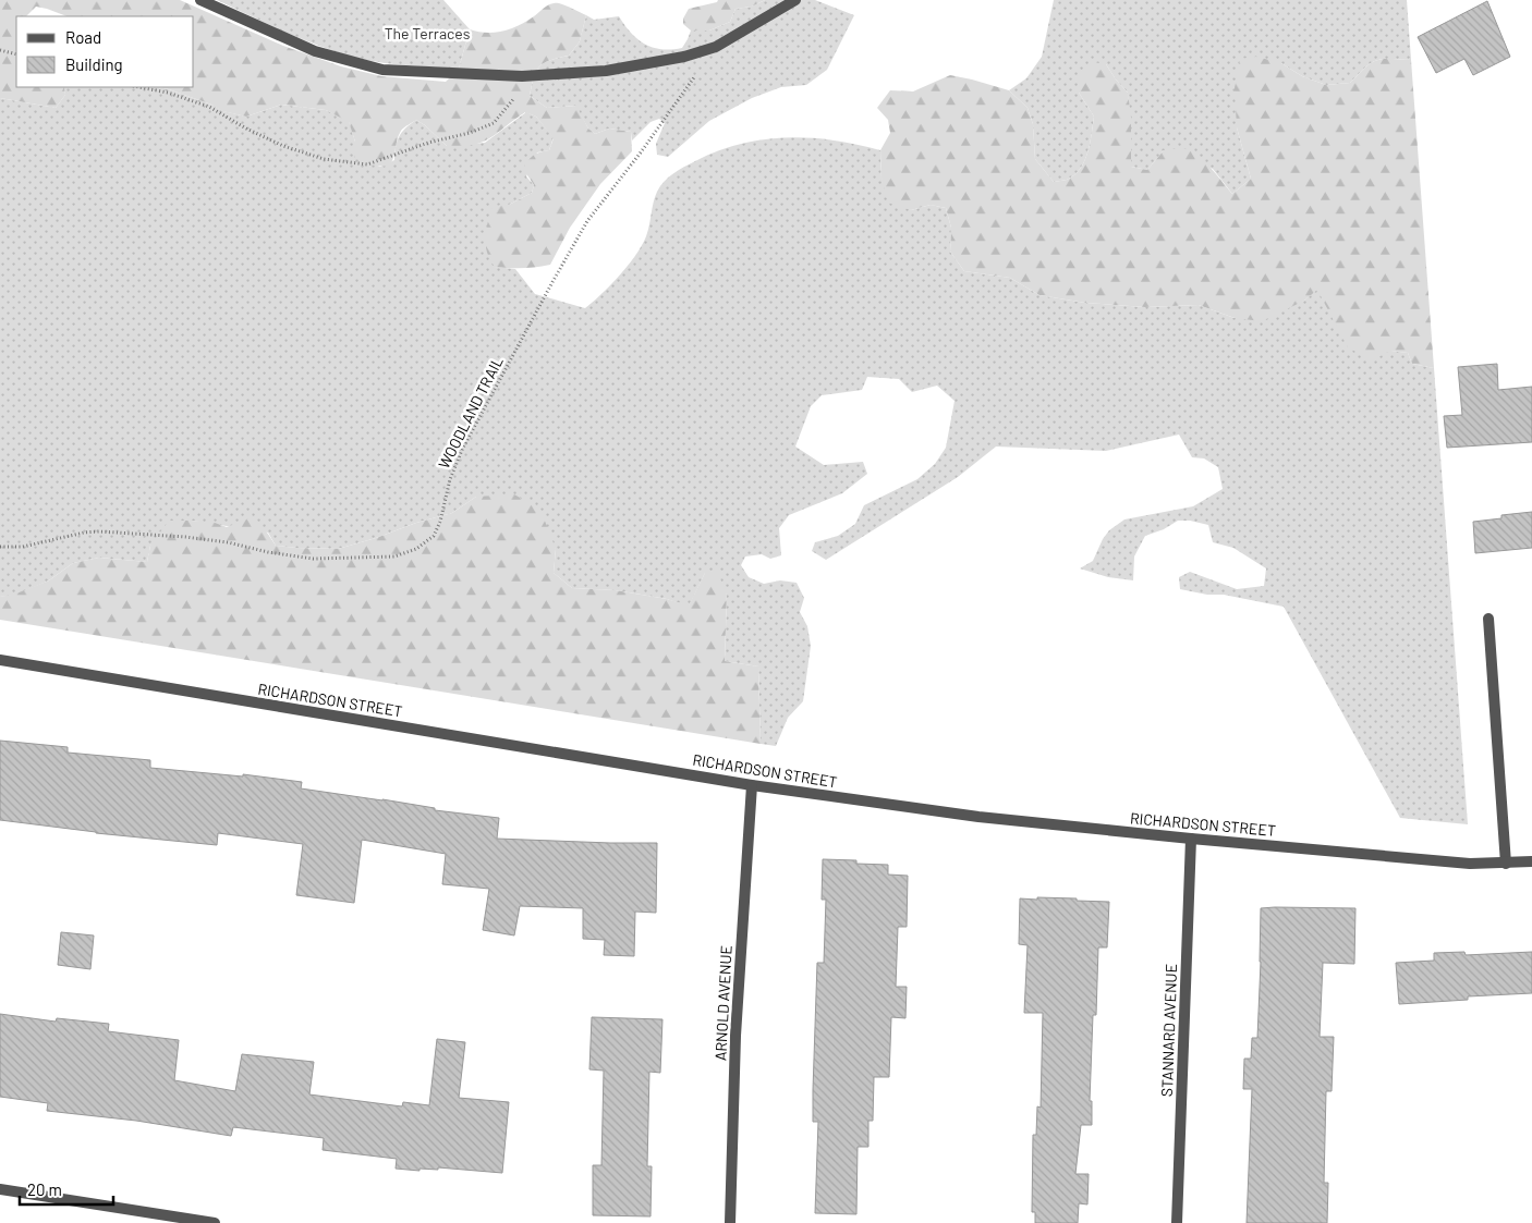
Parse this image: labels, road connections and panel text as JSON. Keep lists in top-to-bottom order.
{
  "streets": {
    "street": ["RICHARDSON STREET", "ARNOLD AVENUE", "STANNARD AVENUE"],
    "path": ["WOODLAND TRAIL"]
  },
  "crossings": [
    ["RICHARDSON STREET", "ARNOLD AVENUE"],
    ["RICHARDSON STREET", "STANNARD AVENUE"]
  ],
  "parks": ["The Terraces"],
  "legend": ["Road", "Building"],
  "scale_bar": "20 m"
}
